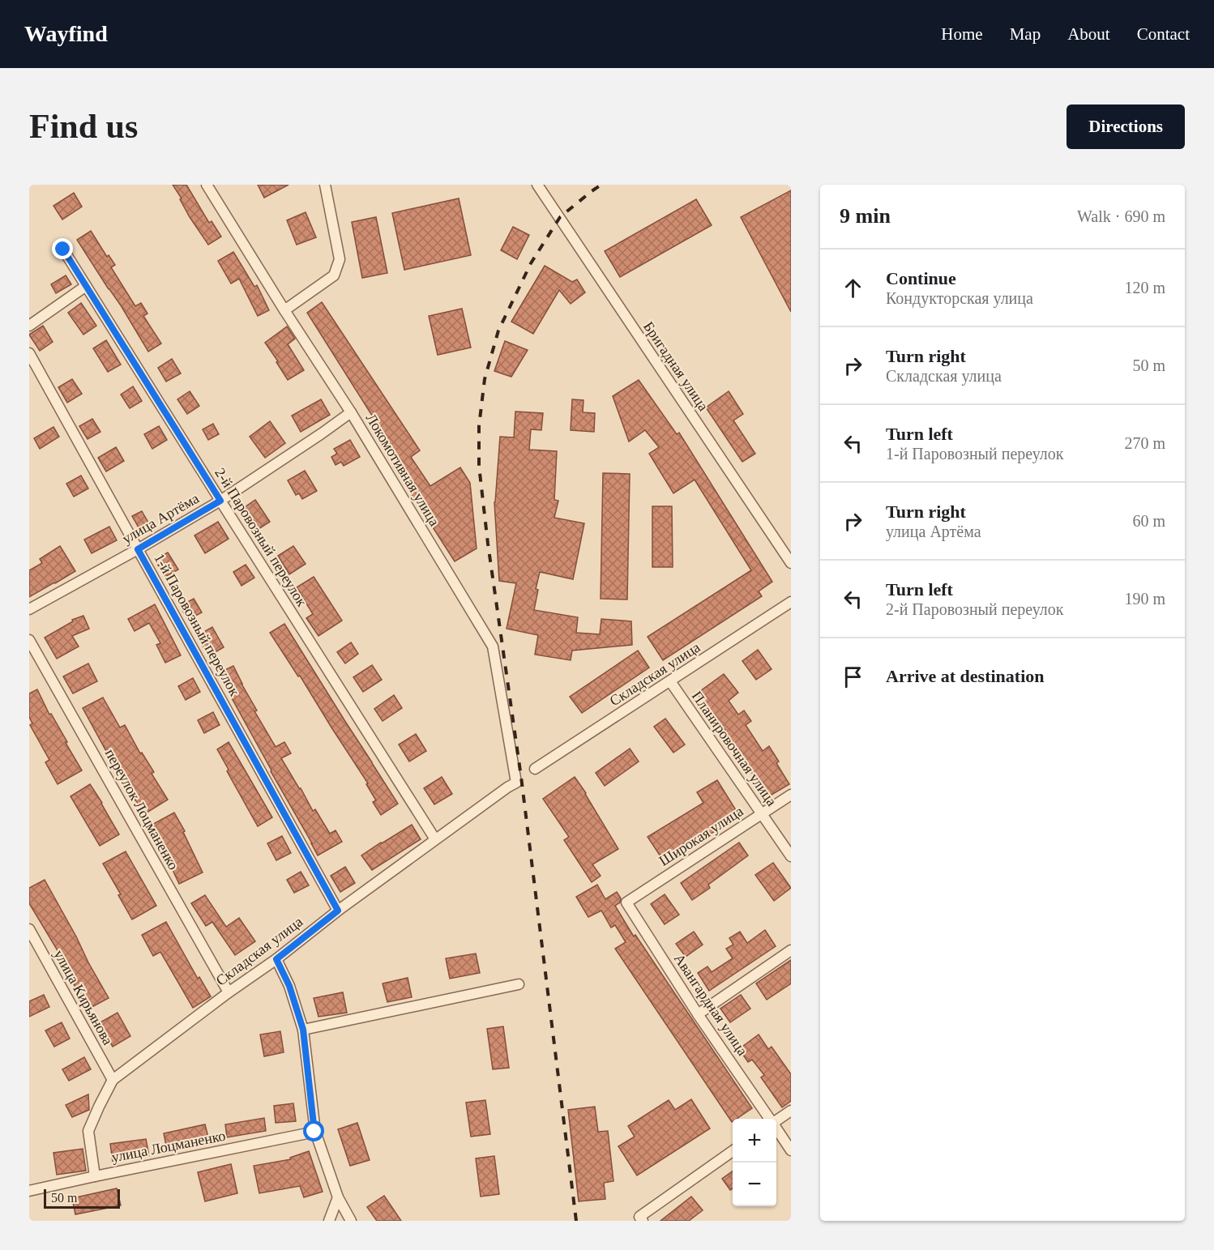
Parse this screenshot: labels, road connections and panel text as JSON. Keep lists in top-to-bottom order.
{
  "streets": {
    "street": [
      "Бригадная улица",
      "Локомотивная улица",
      "улица Артёма",
      "2-й Паровозный переулок",
      "1-й Паровозный переулок",
      "Складская улица",
      "Планировочная улица",
      "переулок Лоцманенко",
      "Широкая улица",
      "улица Кирьянова",
      "Авангардная улица",
      "улица Лоцманенко"
    ]
  },
  "crossings": [
    ["Локомотивная улица", "улица Артёма"],
    ["Локомотивная улица", "Складская улица"],
    ["улица Артёма", "2-й Паровозный переулок"],
    ["улица Артёма", "1-й Паровозный переулок"],
    ["2-й Паровозный переулок", "Складская улица"],
    ["1-й Паровозный переулок", "Складская улица"],
    ["Складская улица", "Планировочная улица"],
    ["Складская улица", "переулок Лоцманенко"],
    ["Складская улица", "улица Кирьянова"],
    ["Складская улица", "улица Лоцманенко"],
    ["Планировочная улица", "Широкая улица"],
    ["Широкая улица", "Авангардная улица"]
  ],
  "scale_bar": "50 m",
  "page": {
    "header": "Wayfind",
    "nav": [
      "Home",
      "Map",
      "About",
      "Contact"
    ],
    "buttons": "Directions",
    "title": "Find us",
    "heading": ["9 min", "Walk · 690 m"],
    "list": [
      ["Continue", "Кондукторская улица", "120 m"],
      ["Turn right", "Складская улица", "50 m"],
      ["Turn left", "1-й Паровозный переулок", "270 m"],
      ["Turn right", "улица Артёма", "60 m"],
      ["Turn left", "2-й Паровозный переулок", "190 m"],
      "Arrive at destination"
    ],
    "map_buttons": ["+", "−"],
    "scale": "50 m"
  }
}
